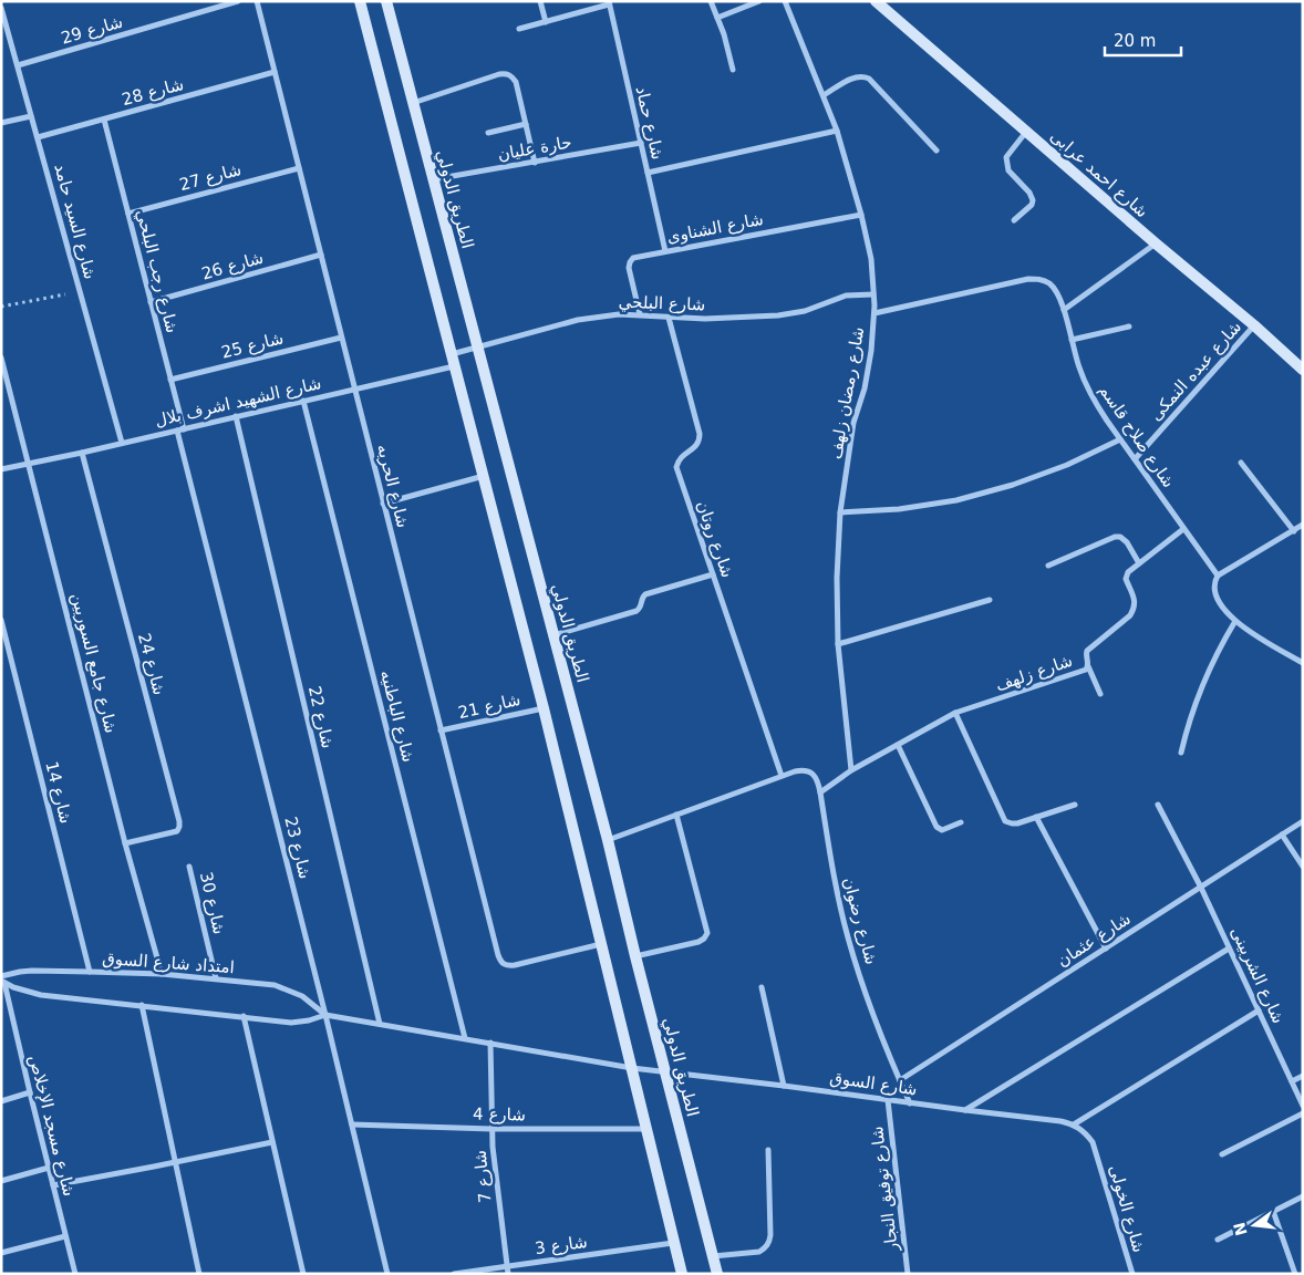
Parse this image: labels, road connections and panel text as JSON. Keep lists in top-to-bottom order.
{
  "streets": {
    "street": [
      "شارع 29",
      "شارع 28",
      "شارع حماد",
      "حارة عليان",
      "شارع احمد عرابى",
      "شارع 27",
      "الطريق الدولي",
      "شارع السيد حامد",
      "شارع الشناوى",
      "شارع 26",
      "شارع رجب البلحي",
      "شارع البلحي",
      "شارع 25",
      "شارع عبده النمكى",
      "شارع رمضان زلهف",
      "شارع الشهيد اشرف بلال",
      "شارع صلاح قاسم",
      "شارع الحريه",
      "شارع روتان",
      "شارع جامع السوريين",
      "شارع 24",
      "شارع زلهف",
      "شارع 21",
      "شارع الباطنيه",
      "شارع 22",
      "شارع 14",
      "شارع 23",
      "شارع 30",
      "شارع رضوان",
      "شارع عثمان",
      "امتداد شارع السوق",
      "شارع الشربينى",
      "شارع السوق",
      "شارع 4",
      "شارع مسجد الإخلاص",
      "شارع 7",
      "شارع توفيق النجار",
      "شارع الخولى",
      "شارع 3"
    ]
  },
  "crossings": [
    ["شارع 29", "شارع السيد حامد"],
    ["شارع 28", "شارع السيد حامد"],
    ["شارع 28", "شارع رجب البلحي"],
    ["شارع 28", "شارع الحريه"],
    ["شارع حماد", "حارة عليان"],
    ["شارع حماد", "شارع الشناوى"],
    ["حارة عليان", "الطريق الدولي"],
    ["شارع احمد عرابى", "شارع عبده النمكى"],
    ["شارع 27", "شارع رجب البلحي"],
    ["شارع 27", "شارع الحريه"],
    ["الطريق الدولي", "شارع البلحي"],
    ["الطريق الدولي", "شارع السوق"],
    ["شارع السيد حامد", "شارع الشهيد اشرف بلال"],
    ["شارع الشناوى", "شارع البلحي"],
    ["شارع الشناوى", "شارع رمضان زلهف"],
    ["شارع 26", "شارع رجب البلحي"],
    ["شارع 26", "شارع الحريه"],
    ["شارع رجب البلحي", "شارع 25"],
    ["شارع رجب البلحي", "شارع الشهيد اشرف بلال"],
    ["شارع رجب البلحي", "شارع 23"],
    ["شارع البلحي", "شارع رمضان زلهف"],
    ["شارع البلحي", "شارع روتان"],
    ["شارع 25", "شارع الحريه"],
    ["شارع عبده النمكى", "شارع صلاح قاسم"],
    ["شارع رمضان زلهف", "شارع صلاح قاسم"],
    ["شارع رمضان زلهف", "شارع زلهف"],
    ["شارع الشهيد اشرف بلال", "شارع الحريه"],
    ["شارع الشهيد اشرف بلال", "شارع جامع السوريين"],
    ["شارع الشهيد اشرف بلال", "شارع 24"],
    ["شارع الشهيد اشرف بلال", "شارع الباطنيه"],
    ["شارع الشهيد اشرف بلال", "شارع 22"],
    ["شارع الشهيد اشرف بلال", "شارع 23"],
    ["شارع صلاح قاسم", "شارع زلهف"],
    ["شارع الحريه", "شارع 21"],
    ["شارع روتان", "شارع رضوان"],
    ["شارع جامع السوريين", "شارع 24"],
    ["شارع جامع السوريين", "امتداد شارع السوق"],
    ["شارع زلهف", "شارع رضوان"],
    ["شارع الباطنيه", "امتداد شارع السوق"],
    ["شارع 22", "امتداد شارع السوق"],
    ["شارع 14", "امتداد شارع السوق"],
    ["شارع 23", "امتداد شارع السوق"],
    ["شارع 23", "شارع 4"],
    ["شارع 30", "امتداد شارع السوق"],
    ["شارع رضوان", "شارع عثمان"],
    ["شارع رضوان", "شارع السوق"],
    ["شارع عثمان", "شارع الشربينى"],
    ["امتداد شارع السوق", "شارع السوق"],
    ["امتداد شارع السوق", "شارع مسجد الإخلاص"],
    ["امتداد شارع السوق", "شارع 7"],
    ["شارع السوق", "شارع توفيق النجار"],
    ["شارع السوق", "شارع الخولى"],
    ["شارع 4", "شارع 7"],
    ["شارع 7", "شارع 3"]
  ],
  "scale_bar": "20 m",
  "north": "left"
}
